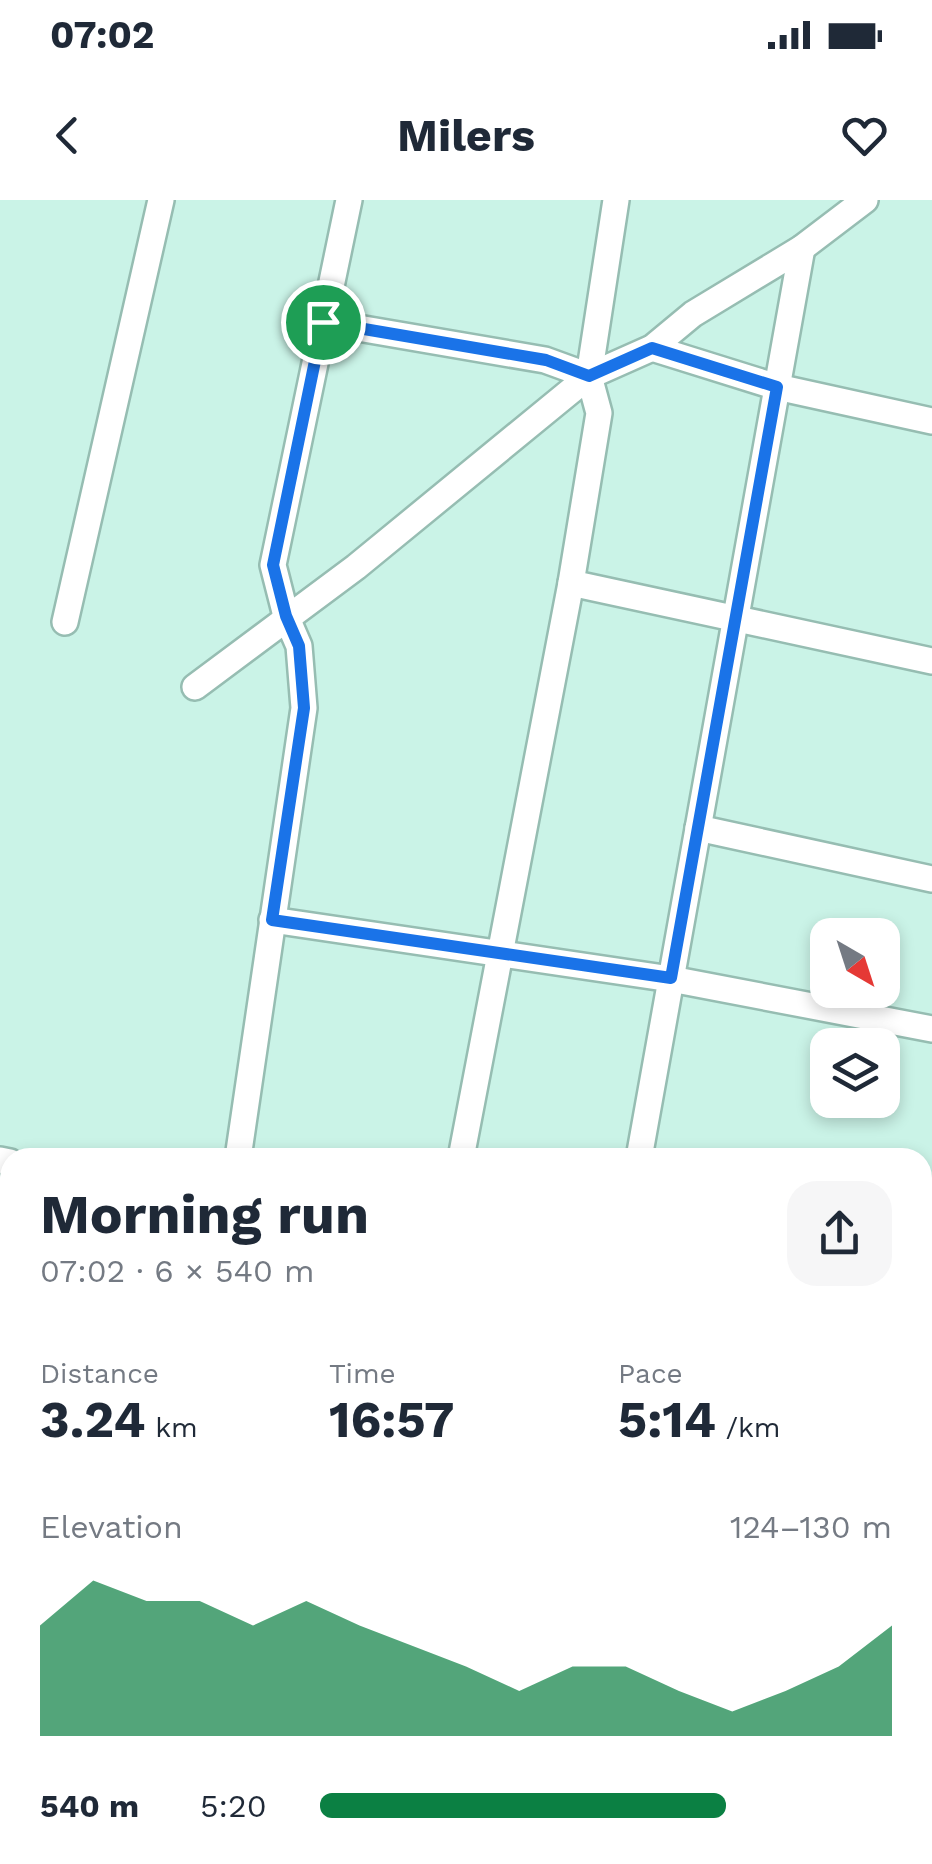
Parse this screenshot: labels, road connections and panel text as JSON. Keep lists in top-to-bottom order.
{
  "north": "bottom right",
  "page": {
    "status": "07:02",
    "header": "Milers",
    "heading": ["Morning run", "07:02 · 6 × 540 m"],
    "stats": [
      ["Distance", "3.24 km"],
      ["Time", "16:57"],
      ["Pace", "5:14 /km"]
    ],
    "chart": ["Elevation", "124–130 m"],
    "list": [
      {
        "name": "540 m",
        "note": "5:20"
      }
    ]
  }
}
